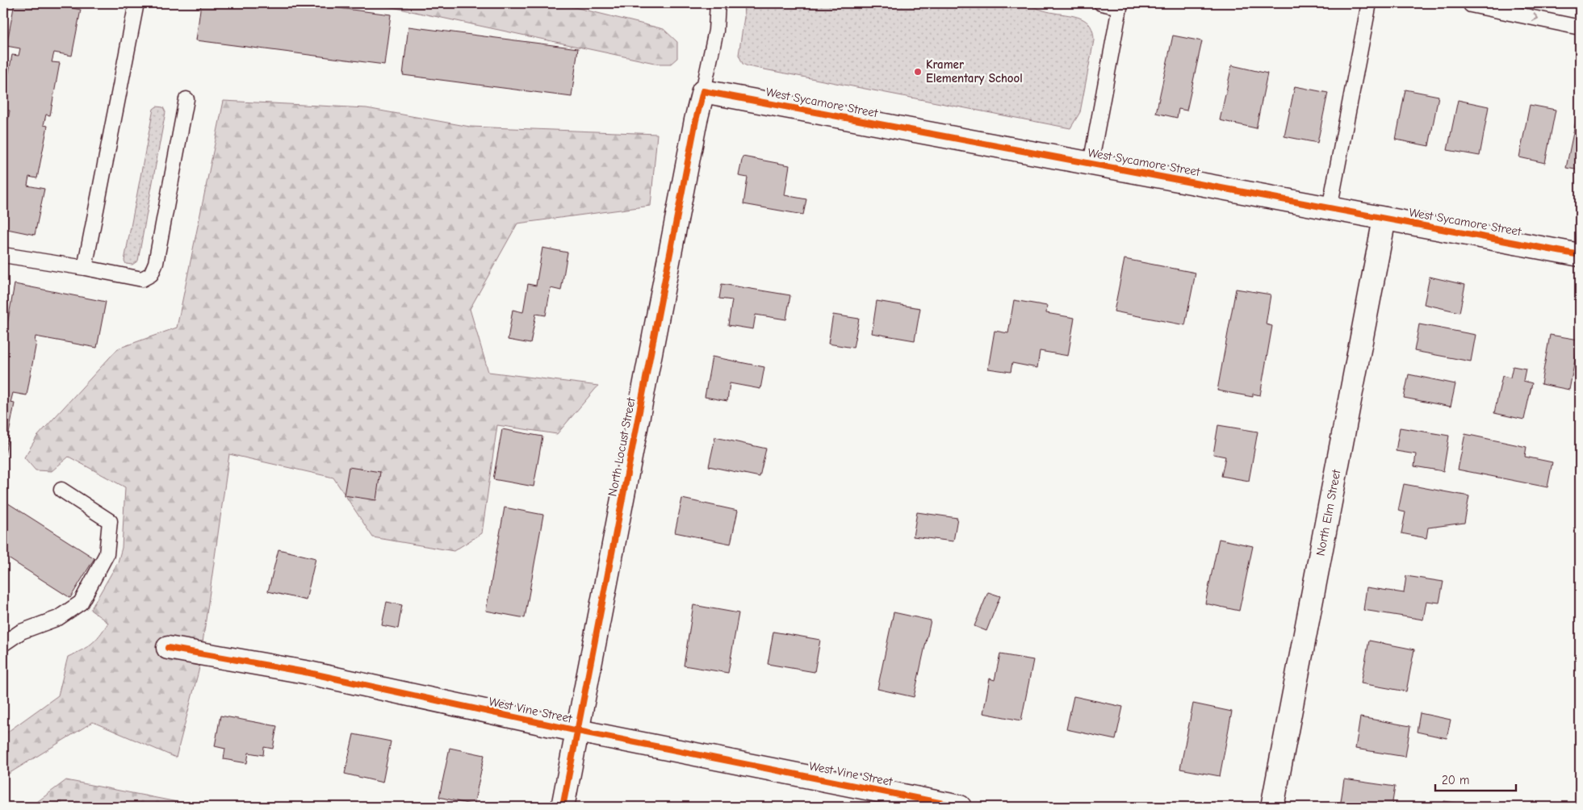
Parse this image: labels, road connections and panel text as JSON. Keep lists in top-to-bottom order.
{
  "streets": {
    "street": [
      "West Sycamore Street",
      "North Locust Street",
      "North Elm Street",
      "West Vine Street"
    ]
  },
  "crossings": [
    ["West Sycamore Street", "North Locust Street"],
    ["West Sycamore Street", "North Elm Street"],
    ["North Locust Street", "West Vine Street"]
  ],
  "places": ["Kramer Elementary School"],
  "scale_bar": "20 m"
}
